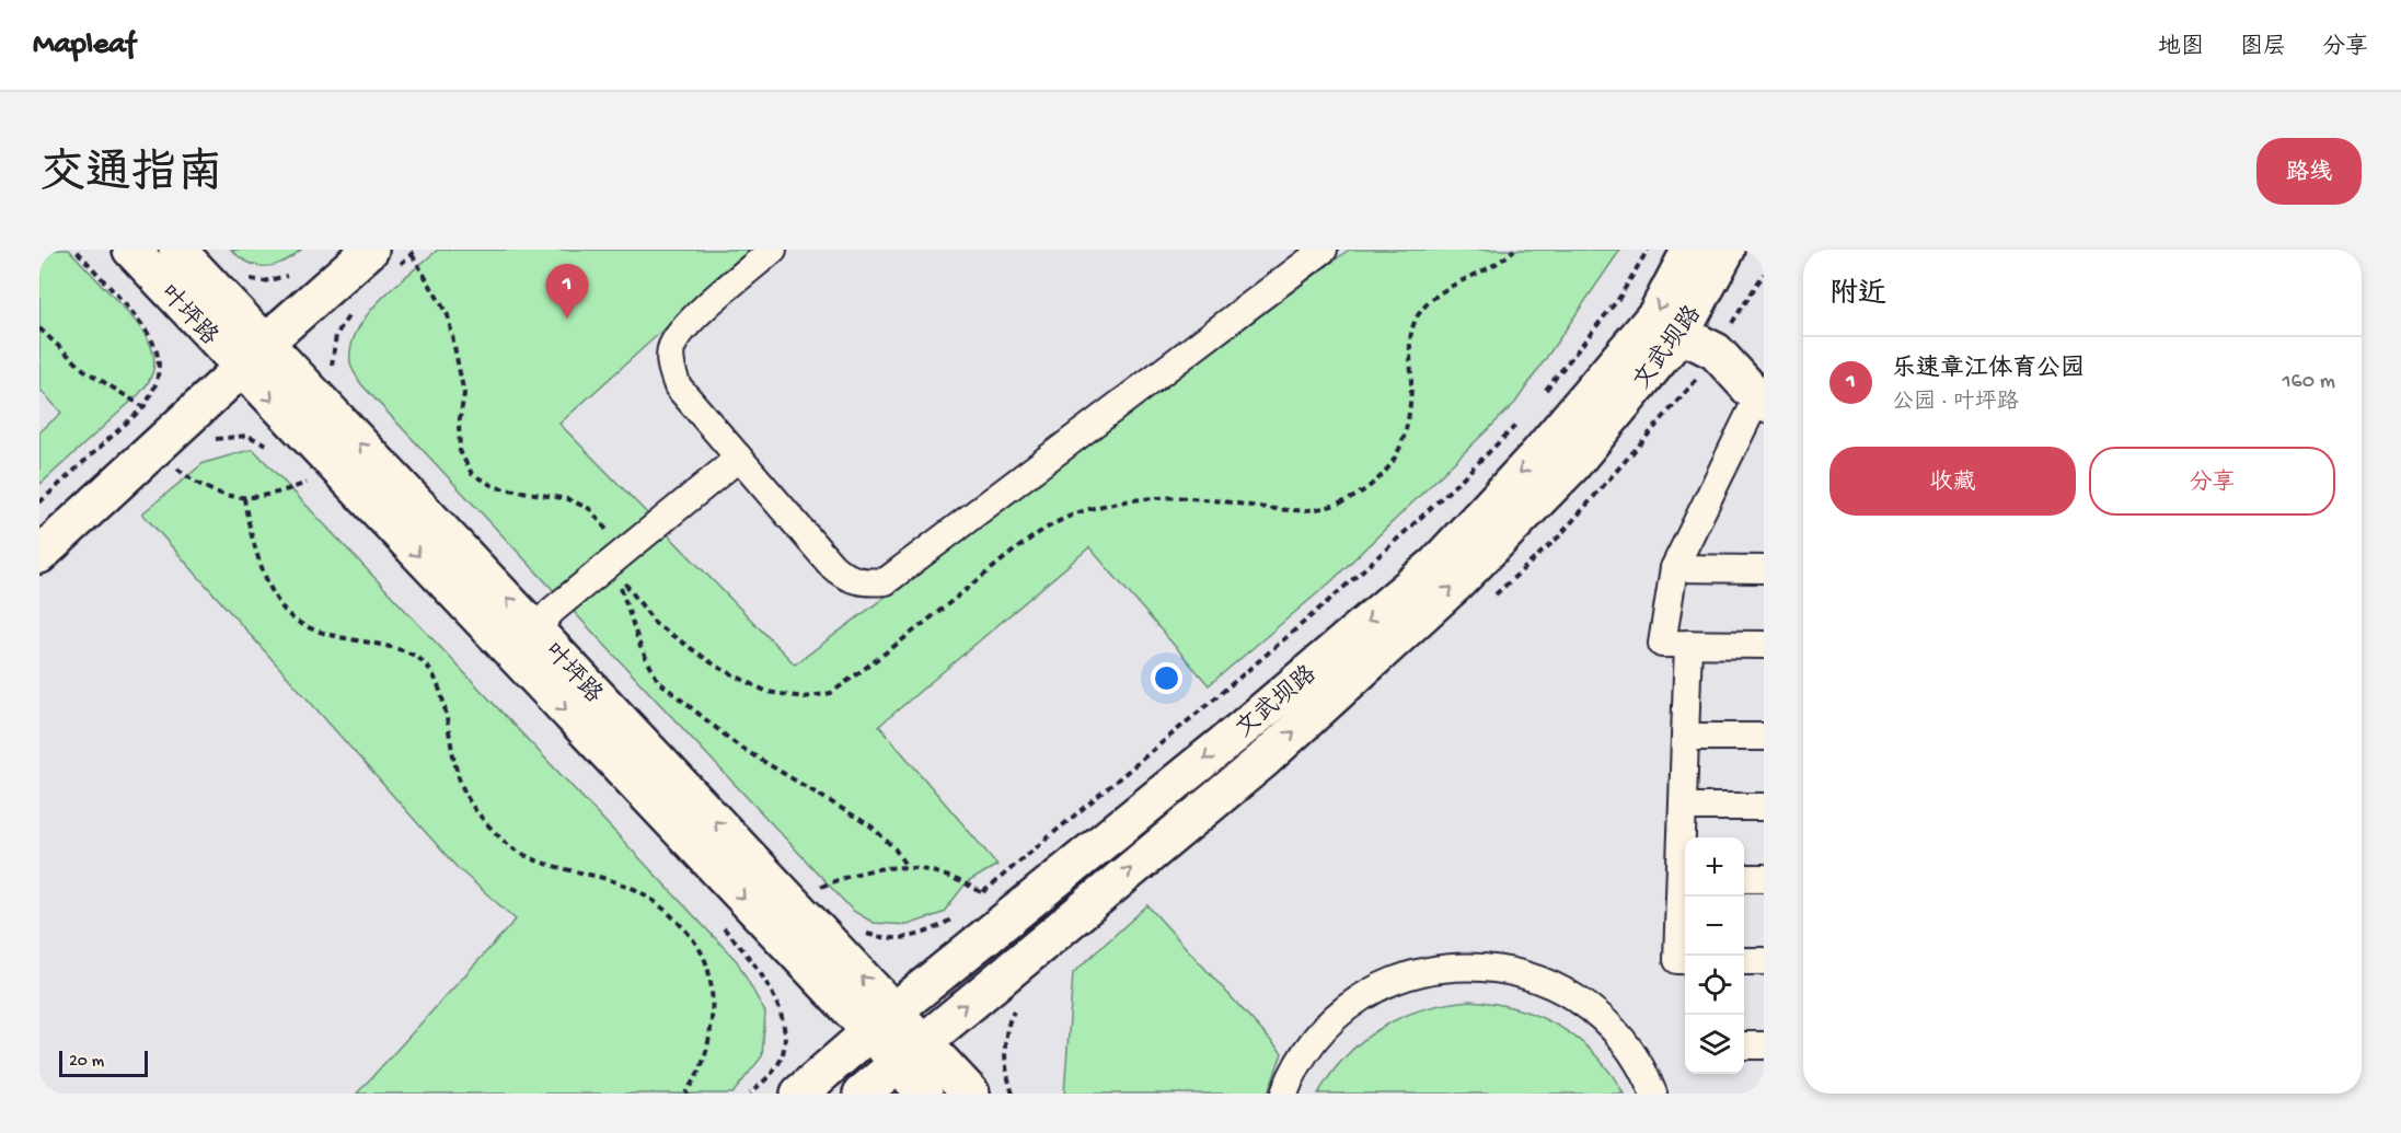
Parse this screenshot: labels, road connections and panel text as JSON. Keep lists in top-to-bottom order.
{
  "streets": {
    "street": ["叶坪路", "文武坝路"]
  },
  "crossings": [
    ["叶坪路", "文武坝路"]
  ],
  "scale_bar": "20 m",
  "page": {
    "header": "Mapleaf",
    "nav": ["地图", "图层", "分享"],
    "title": "交通指南",
    "buttons": [
      "路线",
      ["收藏", "分享"]
    ],
    "heading": "附近",
    "pins": "1",
    "list": [
      {
        "mark": "1",
        "name": "乐速章江体育公园",
        "note": "公园 · 叶坪路",
        "value": "160 m"
      }
    ],
    "map_buttons": ["+", "−"],
    "scale": "20 m"
  }
}
